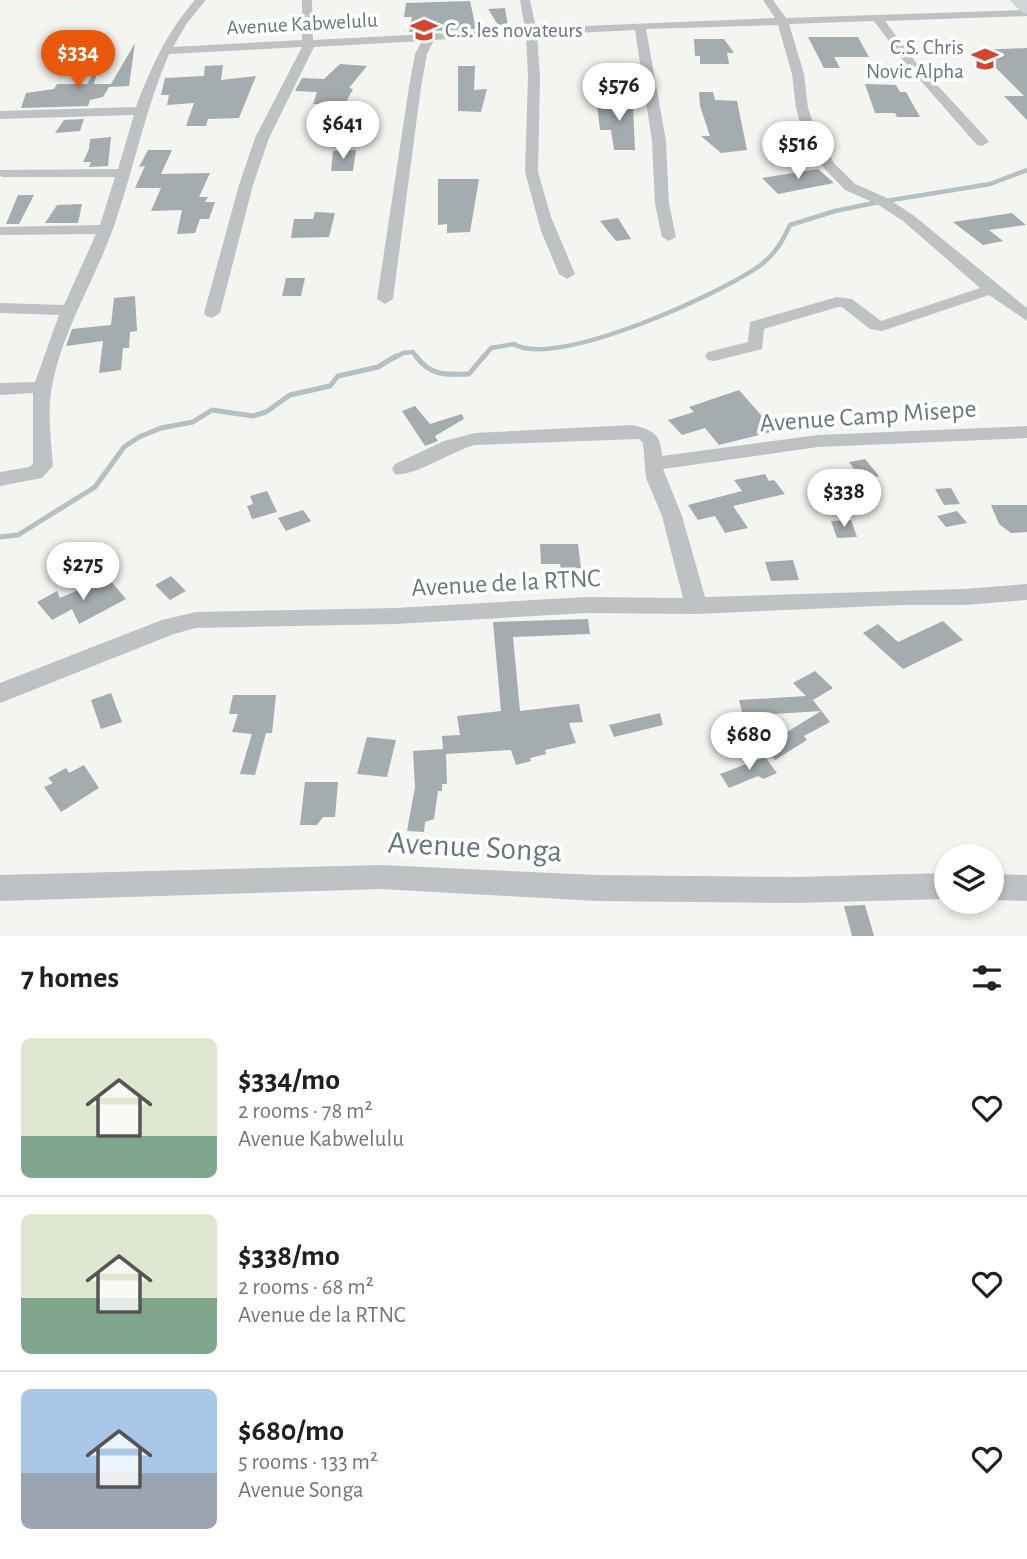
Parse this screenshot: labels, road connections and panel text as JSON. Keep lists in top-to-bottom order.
{
  "streets": {
    "street": [
      "Avenue Kabwelulu",
      "Avenue Camp Misepe",
      "Avenue de la RTNC",
      "Avenue Songa"
    ]
  },
  "places": {
    "school or university": ["C.s. les novateurs", "C.S. Chris Novic Alpha"]
  },
  "page": {
    "price": [
      "$334",
      "$576",
      "$641",
      "$516",
      "$338",
      "$275",
      "$680"
    ],
    "heading": "7 homes",
    "list": [
      {
        "name": "$334/mo",
        "note": "2 rooms · 78 m² · Avenue Kabwelulu"
      },
      {
        "name": "$338/mo",
        "note": "2 rooms · 68 m² · Avenue de la RTNC"
      },
      {
        "name": "$680/mo",
        "note": "5 rooms · 133 m² · Avenue Songa"
      }
    ]
  }
}
